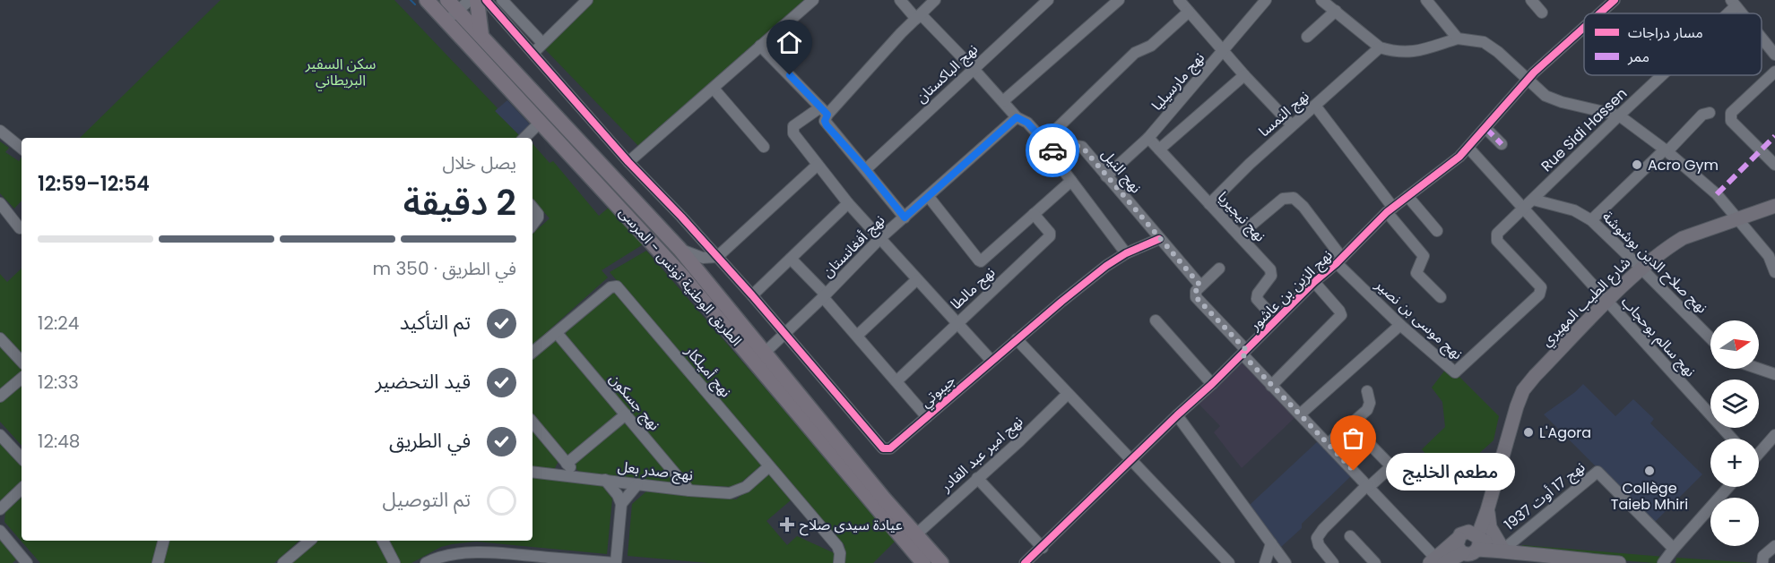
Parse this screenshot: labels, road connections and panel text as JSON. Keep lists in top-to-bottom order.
{
  "streets": {
    "highway": ["الطريق الوطنية تونس - المرسى"],
    "main road": ["شارع الطيب المهيري"],
    "street": [
      "نهج الباكستان",
      "نهج مارسيليا",
      "نهج النمسا",
      "Rue Sidi Hassen",
      "نهج النيل",
      "نهج نيجيريا",
      "نهج أفغانستان",
      "نهج صلاح الدين بوشوشة",
      "نهج مالطا",
      "نهج الزين بن عاشور",
      "نهج موسى بن نصير",
      "نهج سالم بوحجاب",
      "نهج أميلكار",
      "جيبوتي",
      "نهج جسكون",
      "نهج امير عبد القادر",
      "نهج صدر بعل",
      "نهج 17 أوت 1937"
    ]
  },
  "crossings": [
    ["نهج مارسيليا", "نهج النيل"],
    ["نهج مارسيليا", "نهج نيجيريا"],
    ["نهج النمسا", "نهج نيجيريا"],
    ["Rue Sidi Hassen", "نهج صلاح الدين بوشوشة"],
    ["Rue Sidi Hassen", "نهج موسى بن نصير"],
    ["Rue Sidi Hassen", "نهج سالم بوحجاب"],
    ["نهج النيل", "نهج الزين بن عاشور"],
    ["نهج النيل", "جيبوتي"],
    ["نهج نيجيريا", "نهج الزين بن عاشور"],
    ["نهج نيجيريا", "نهج موسى بن نصير"],
    ["نهج أفغانستان", "الطريق الوطنية تونس - المرسى"],
    ["نهج أفغانستان", "جيبوتي"],
    ["نهج صلاح الدين بوشوشة", "شارع الطيب المهيري"],
    ["الطريق الوطنية تونس - المرسى", "نهج امير عبد القادر"],
    ["نهج الزين بن عاشور", "نهج موسى بن نصير"],
    ["نهج الزين بن عاشور", "نهج سالم بوحجاب"],
    ["شارع الطيب المهيري", "نهج سالم بوحجاب"],
    ["نهج موسى بن نصير", "نهج سالم بوحجاب"],
    ["نهج أميلكار", "نهج جسكون"],
    ["نهج أميلكار", "نهج صدر بعل"],
    ["نهج جسكون", "نهج صدر بعل"]
  ],
  "parks": ["سكن السفير البريطاني"],
  "places": {
    "other": [
      "Acro Gym",
      "L'Agora",
      "مطعم الخليج",
      "Collège Taieb Mhiri"
    ],
    "health": ["عيادة سيدى صلاح"]
  },
  "legend": ["مسار دراجات", "ممر"],
  "north": "right",
  "page": {
    "heading": ["2 دقيقة", "يصل خلال", "12:54–12:59"],
    "bar": "في الطريق · 350 m",
    "list": [
      ["تم التأكيد", "12:24"],
      ["قيد التحضير", "12:33"],
      ["في الطريق", "12:48"],
      "تم التوصيل"
    ],
    "map_buttons": ["+", "−"],
    "bubble": "مطعم الخليج"
  }
}
